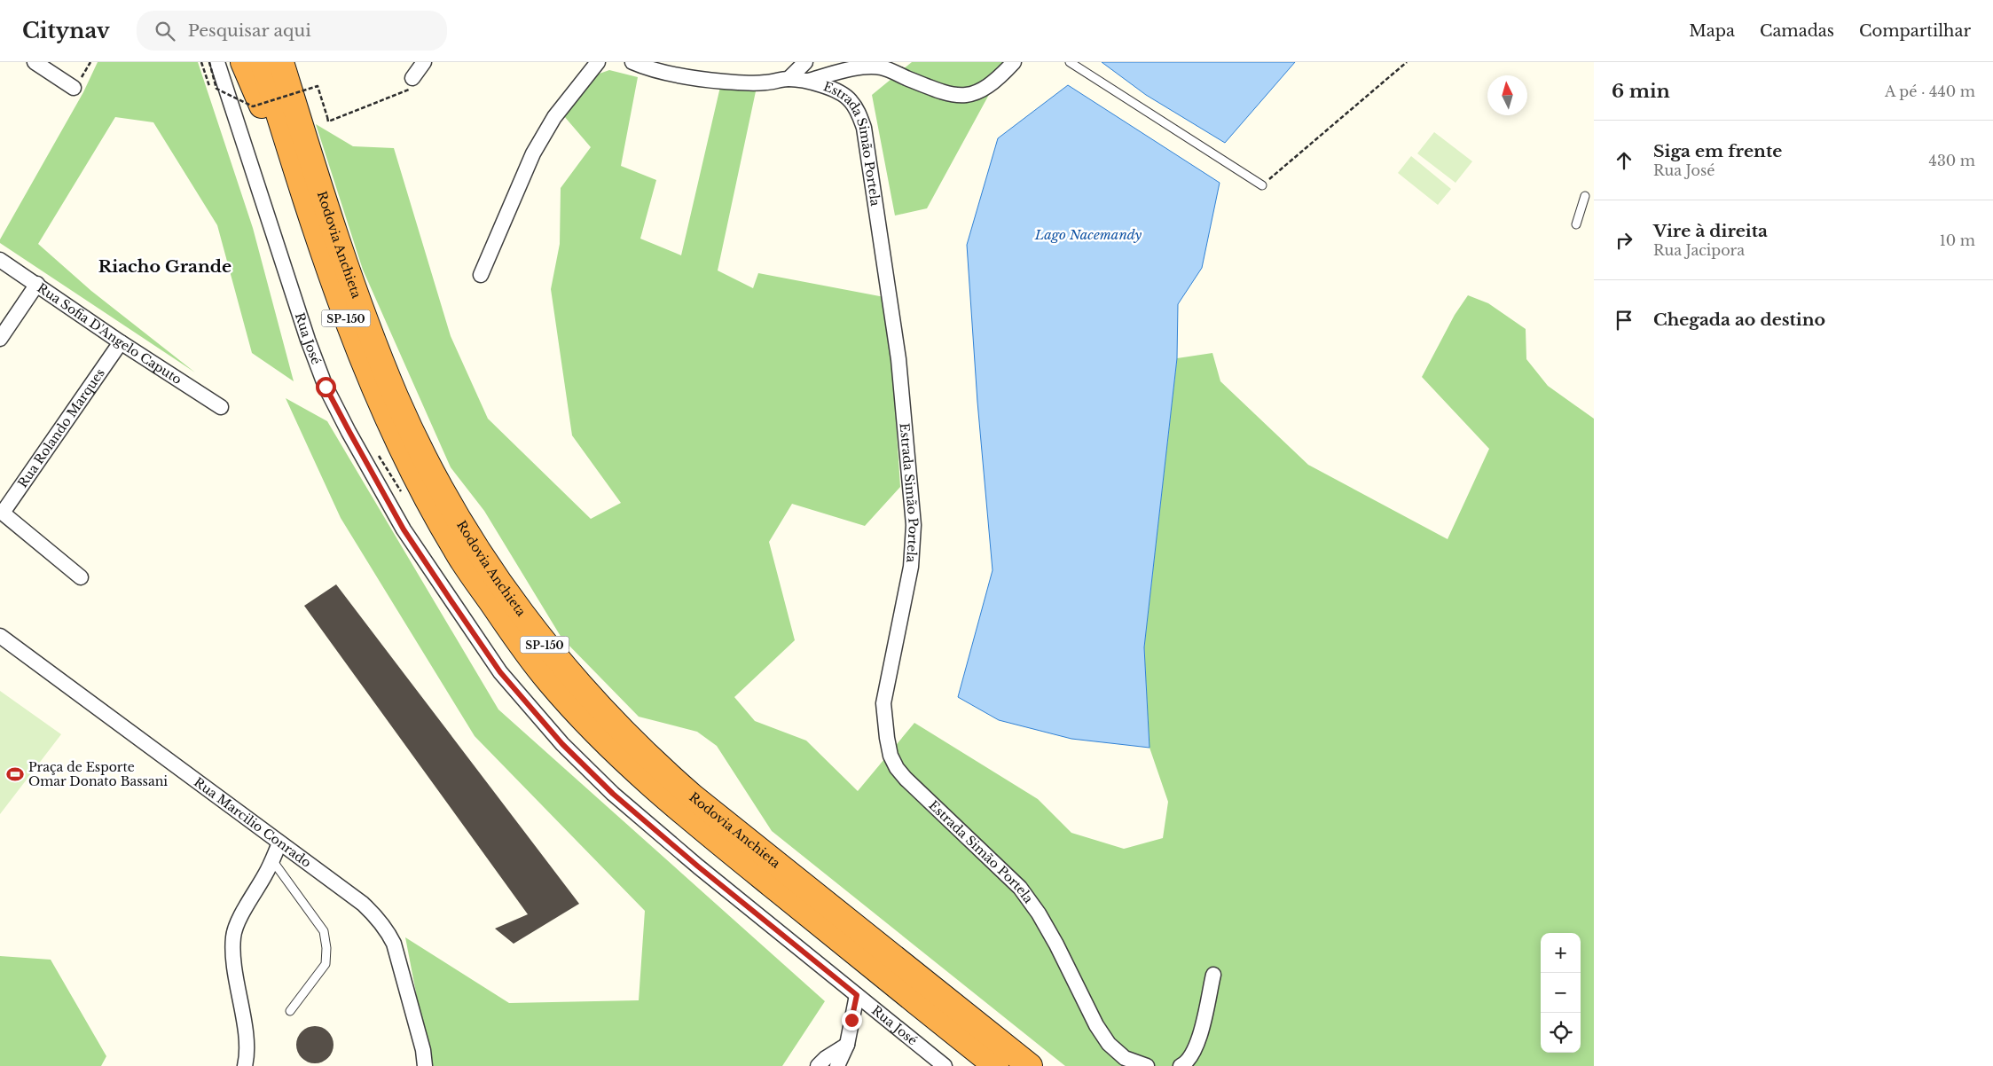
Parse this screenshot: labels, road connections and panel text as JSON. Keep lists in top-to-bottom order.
{
  "streets": {
    "highway": ["Rodovia Anchieta", "SP-150"],
    "street": [
      "Estrada Simão Portela",
      "Rua Sofia D'Angelo Caputo",
      "Rua José",
      "Rua Rolando Marques",
      "Rua Marcilio Conrado"
    ]
  },
  "crossings": [
    ["Rua Sofia D'Angelo Caputo", "Rua Rolando Marques"]
  ],
  "districts": ["Riacho Grande"],
  "water": ["Lago Nacemandy"],
  "places": {
    "sports": ["Praça de Esporte Omar Donato Bassani"]
  },
  "north": "top",
  "page": {
    "header": "Citynav",
    "search": "Pesquisar aqui",
    "nav": ["Mapa", "Camadas", "Compartilhar"],
    "heading": ["6 min", "A pé · 440 m"],
    "list": [
      ["Siga em frente", "Rua José", "430 m"],
      ["Vire à direita", "Rua Jacipora", "10 m"],
      "Chegada ao destino"
    ],
    "map_buttons": ["+", "−"]
  }
}
